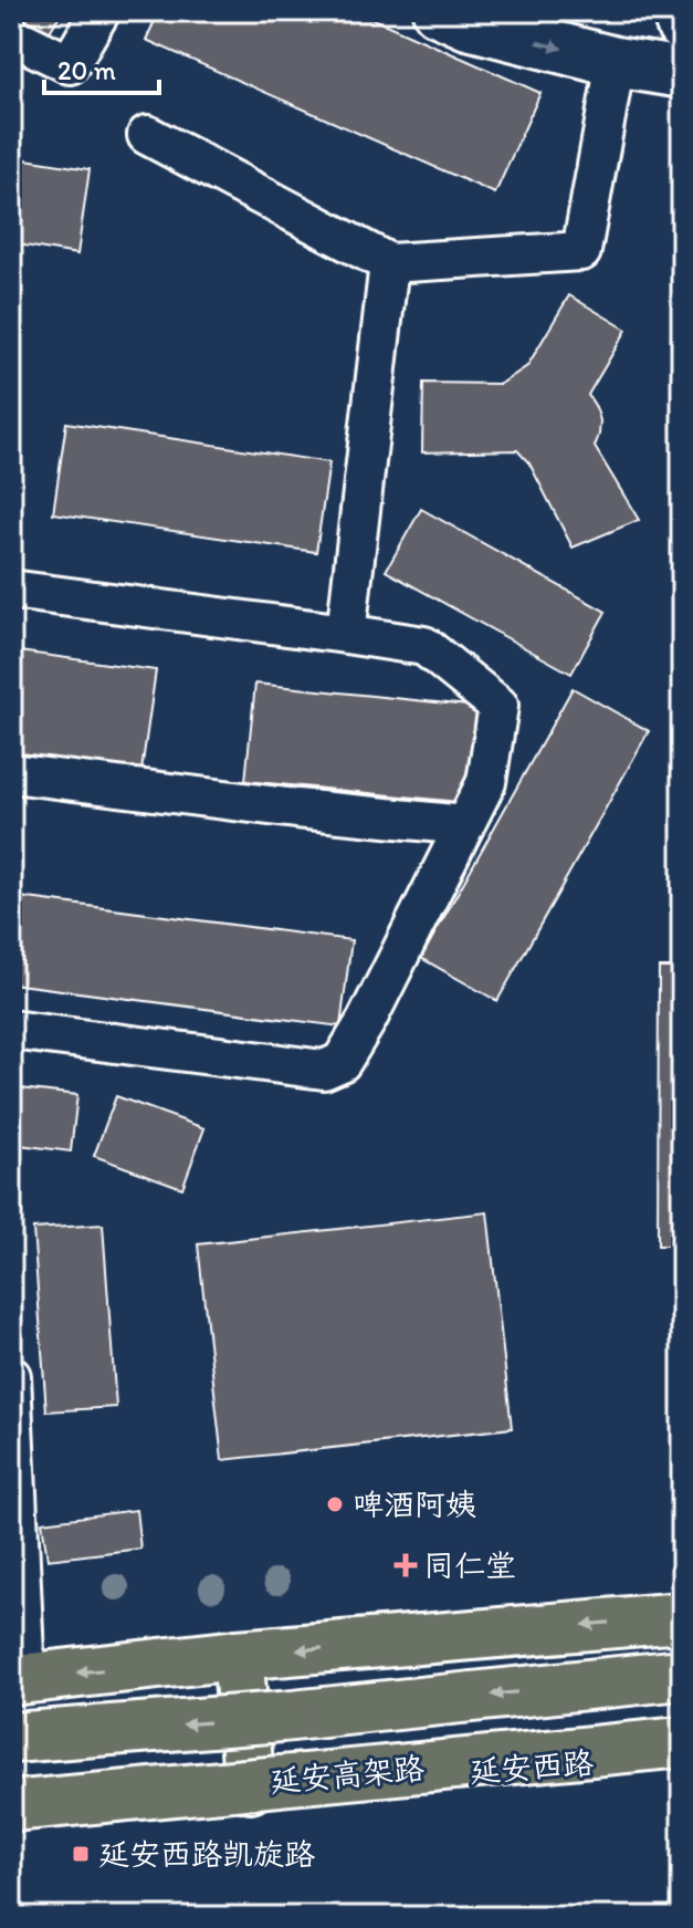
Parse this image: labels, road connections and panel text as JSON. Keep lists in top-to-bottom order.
{
  "streets": {
    "main road": ["延安西路", "延安高架路"]
  },
  "crossings": [
    ["延安西路", "延安高架路"]
  ],
  "places": {
    "other": ["啤酒阿姨"],
    "health": ["同仁堂"],
    "transit": ["延安西路凯旋路"]
  },
  "scale_bar": "20 m"
}
